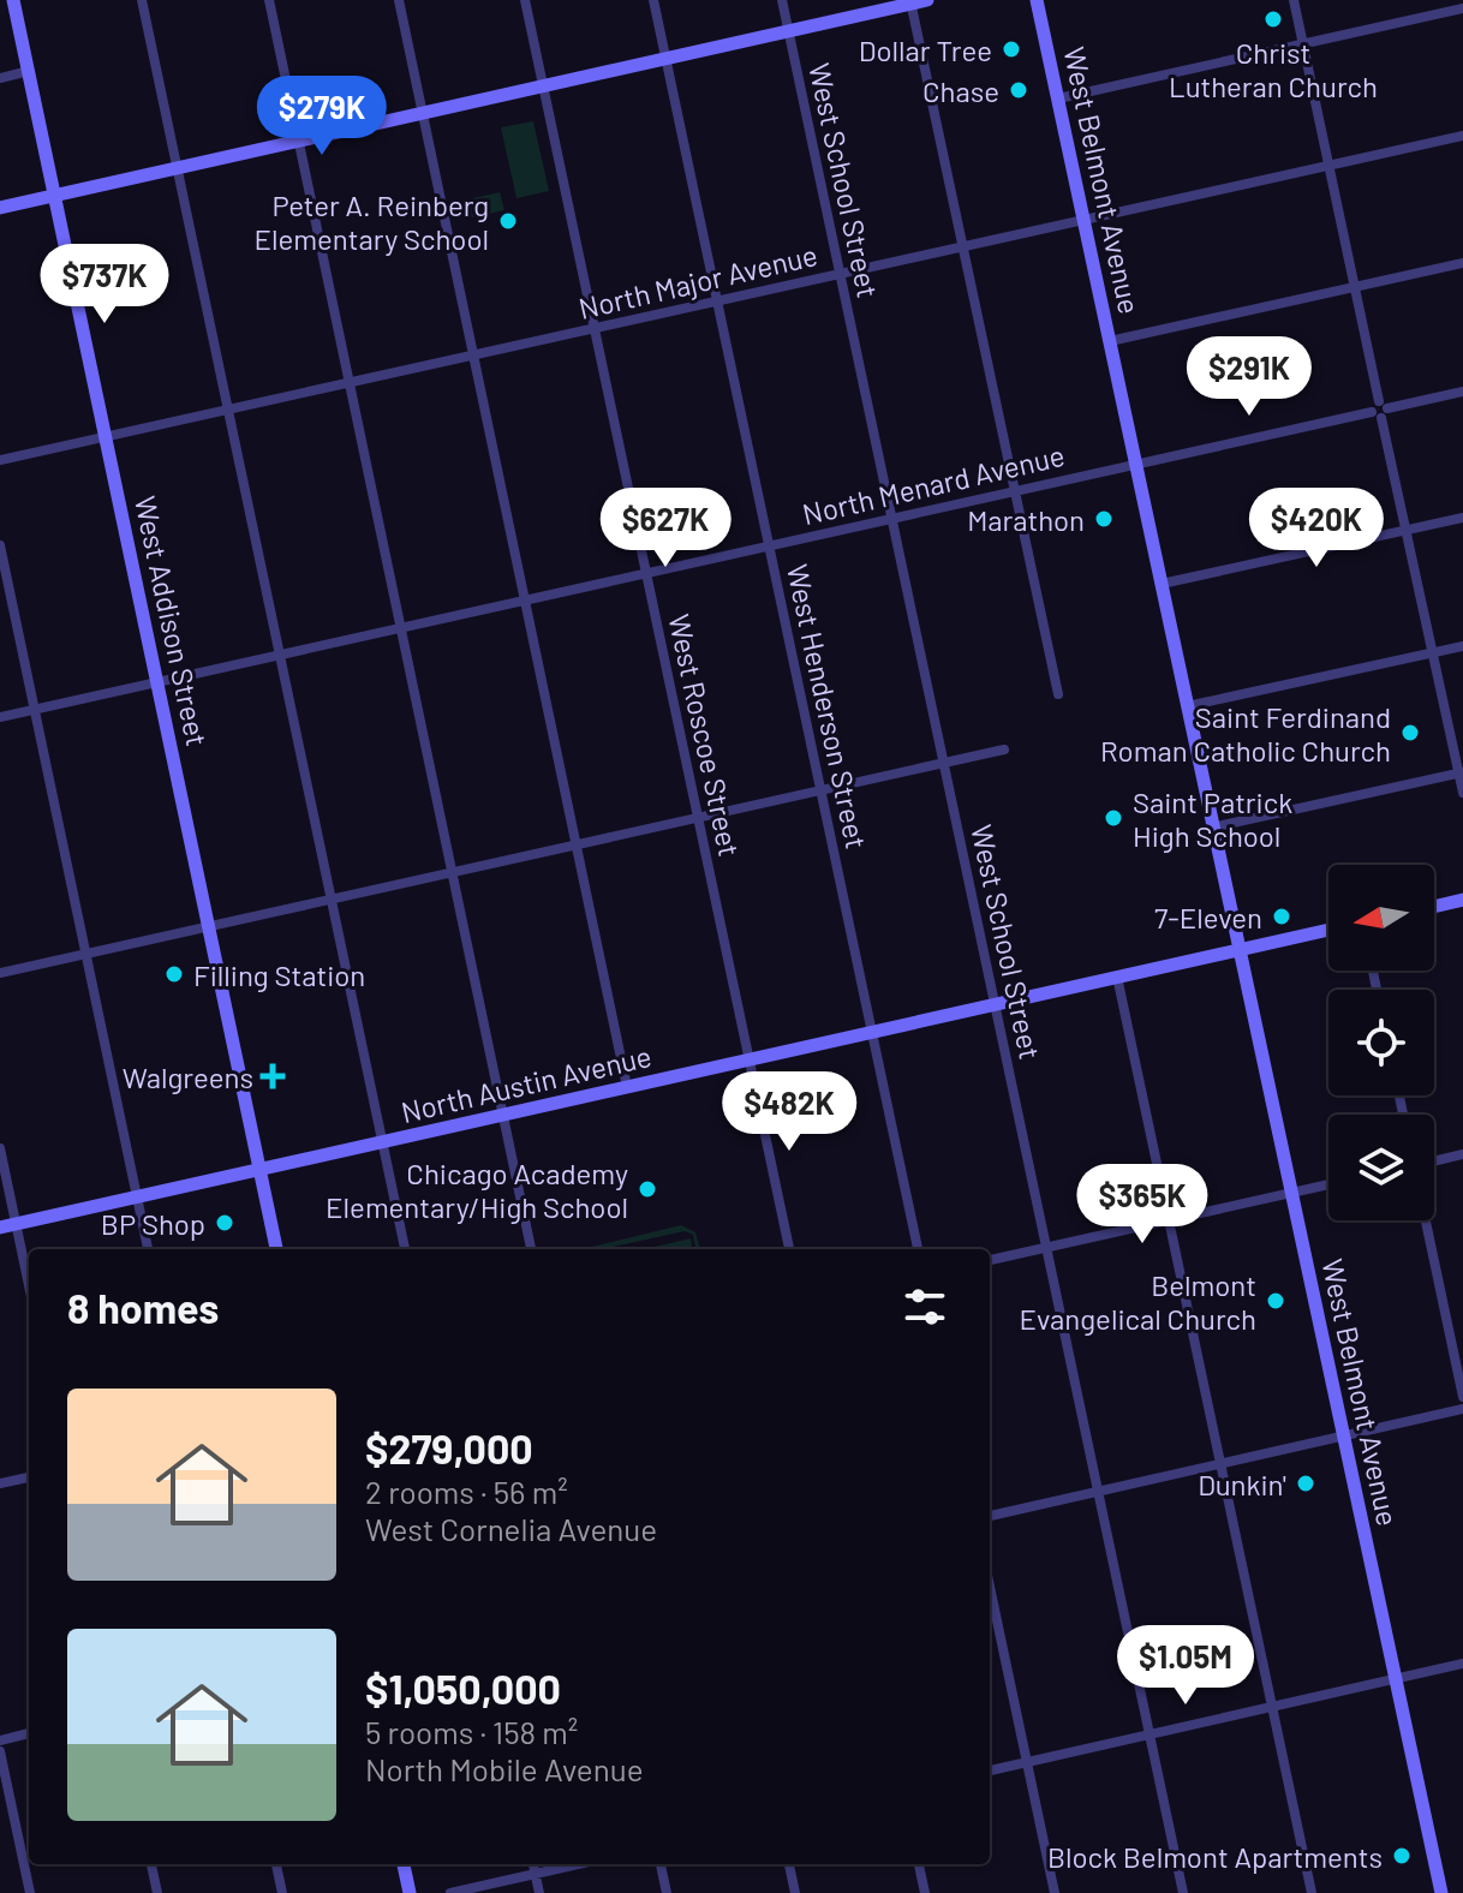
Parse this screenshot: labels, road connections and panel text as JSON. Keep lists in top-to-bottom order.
{
  "streets": {
    "main road": ["West Belmont Avenue", "West Addison Street", "North Austin Avenue"],
    "street": [
      "West School Street",
      "North Major Avenue",
      "North Menard Avenue",
      "West Henderson Street",
      "West Roscoe Street"
    ]
  },
  "crossings": [
    ["West School Street", "North Major Avenue"],
    ["West School Street", "North Menard Avenue"],
    ["West School Street", "North Austin Avenue"],
    ["West Belmont Avenue", "North Major Avenue"],
    ["West Belmont Avenue", "North Menard Avenue"],
    ["West Belmont Avenue", "North Austin Avenue"],
    ["North Major Avenue", "West Addison Street"],
    ["North Major Avenue", "West Henderson Street"],
    ["North Major Avenue", "West Roscoe Street"],
    ["North Menard Avenue", "West Addison Street"],
    ["North Menard Avenue", "West Henderson Street"],
    ["North Menard Avenue", "West Roscoe Street"],
    ["West Addison Street", "North Austin Avenue"],
    ["West Henderson Street", "North Austin Avenue"],
    ["West Roscoe Street", "North Austin Avenue"]
  ],
  "places": {
    "other": [
      "Christ Lutheran Church",
      "Dollar Tree",
      "Chase",
      "Peter A. Reinberg Elementary School",
      "Marathon",
      "Saint Ferdinand Roman Catholic Church",
      "Saint Patrick High School",
      "7-Eleven",
      "Filling Station",
      "Chicago Academy Elementary/High School",
      "BP Shop",
      "Belmont Evangelical Church",
      "Dunkin'",
      "Block Belmont Apartments"
    ],
    "health": ["Walgreens"]
  },
  "north": "left",
  "page": {
    "price": [
      "$279K",
      "$737K",
      "$291K",
      "$627K",
      "$420K",
      "$482K",
      "$365K",
      "$1.05M"
    ],
    "heading": "8 homes",
    "list": [
      {
        "name": "$279,000",
        "note": "2 rooms · 56 m² · West Cornelia Avenue"
      },
      {
        "name": "$1,050,000",
        "note": "5 rooms · 158 m² · North Mobile Avenue"
      }
    ]
  }
}
